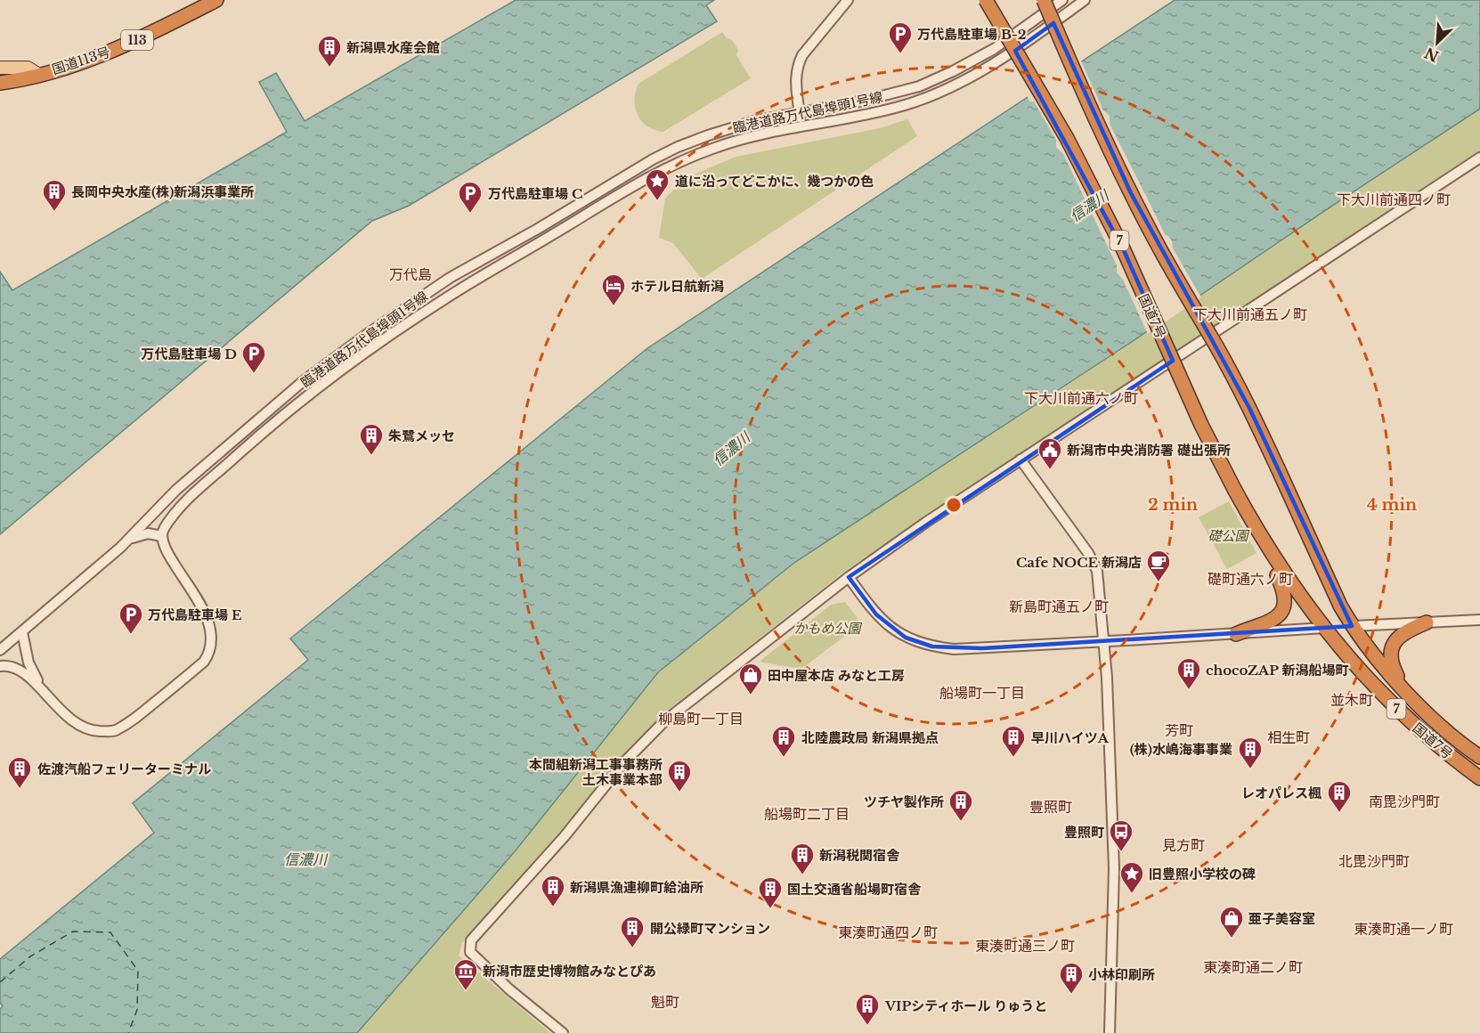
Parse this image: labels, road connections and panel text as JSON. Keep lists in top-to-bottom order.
{
  "streets": {
    "highway": [
      "113",
      "国道113号",
      "7",
      "国道7号"
    ],
    "street": ["臨港道路万代島埠頭1号線"]
  },
  "districts": [
    "下大川前通四ノ町",
    "万代島",
    "下大川前通五ノ町",
    "下大川前通六ノ町",
    "礎町通六ノ町",
    "新島町通五ノ町",
    "船場町一丁目",
    "並木町",
    "柳島町一丁目",
    "芳町",
    "相生町",
    "南毘沙門町",
    "豊照町",
    "船場町二丁目",
    "見方町",
    "北毘沙門町",
    "東湊町通一ノ町",
    "東湊町通四ノ町",
    "東湊町通三ノ町",
    "東湊町通二ノ町",
    "魁町"
  ],
  "water": ["信濃川"],
  "parks": ["礎公園", "かもめ公園"],
  "places": {
    "parking": [
      "万代島駐車場 B-2",
      "万代島駐車場 C",
      "万代島駐車場 D",
      "万代島駐車場 E"
    ],
    "building": [
      "新潟県水産会館",
      "長岡中央水産(株)新潟浜事業所",
      "朱鷺メッセ",
      "chocoZAP 新潟船場町",
      "北陸農政局 新潟県拠点",
      "早川ハイツA",
      "(株)水嶋海事事業",
      "佐渡汽船フェリーターミナル",
      "本間組新潟工事事務所 土木事業本部",
      "レオパレス楓",
      "ツチヤ製作所",
      "新潟税関宿舎",
      "新潟県漁連柳町給油所",
      "国土交通省船場町宿舎",
      "開公緑町マンション",
      "小林印刷所",
      "VIPシティホール りゅうと"
    ],
    "place": ["道に沿ってどこかに、幾つかの色", "旧豊照小学校の碑"],
    "hotel": ["ホテル日航新潟"],
    "public building": ["新潟市中央消防署 礎出張所"],
    "cafe": ["Cafe NOCE 新潟店"],
    "shop": ["田中屋本店 みなと工房", "亜子美容室"],
    "bus stop": ["豊照町"],
    "museum": ["新潟市歴史博物館みなとぴあ"]
  },
  "north": "bottom left",
  "rings": ["2 min", "4 min"]
}
